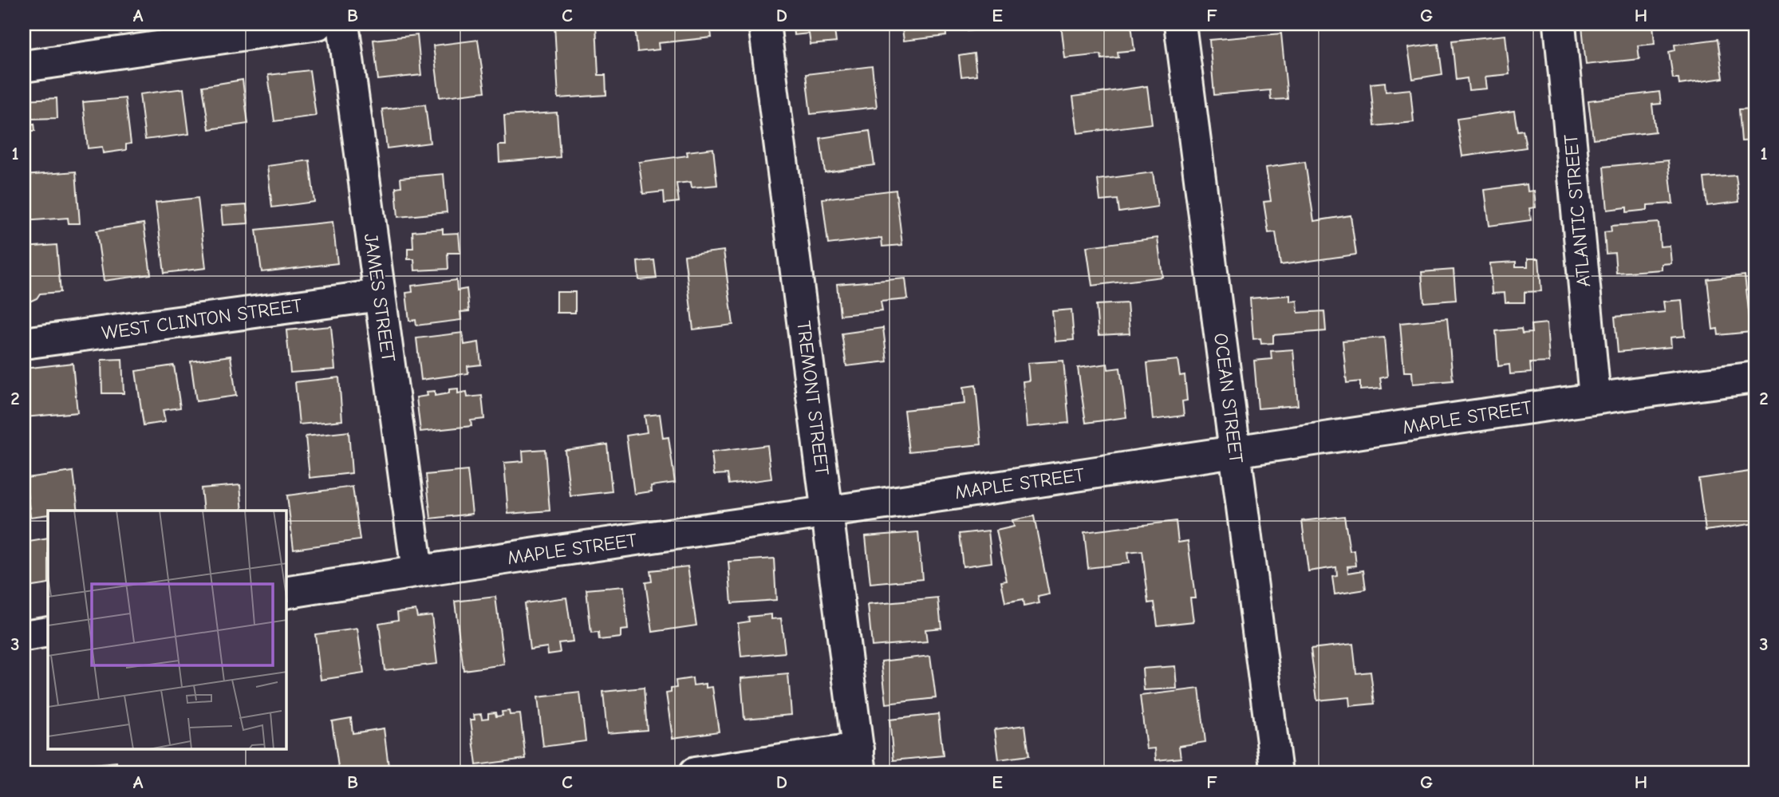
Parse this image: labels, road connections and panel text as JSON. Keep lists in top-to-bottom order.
{
  "streets": {
    "street": [
      "ATLANTIC STREET",
      "JAMES STREET",
      "WEST CLINTON STREET",
      "TREMONT STREET",
      "OCEAN STREET",
      "MAPLE STREET"
    ]
  },
  "crossings": [
    ["ATLANTIC STREET", "MAPLE STREET"],
    ["JAMES STREET", "WEST CLINTON STREET"],
    ["JAMES STREET", "MAPLE STREET"],
    ["TREMONT STREET", "MAPLE STREET"],
    ["OCEAN STREET", "MAPLE STREET"]
  ],
  "grid": {
    "columns": [
      "A",
      "B",
      "C",
      "D",
      "E",
      "F",
      "G",
      "H"
    ],
    "rows": ["1", "2", "3"]
  }
}
